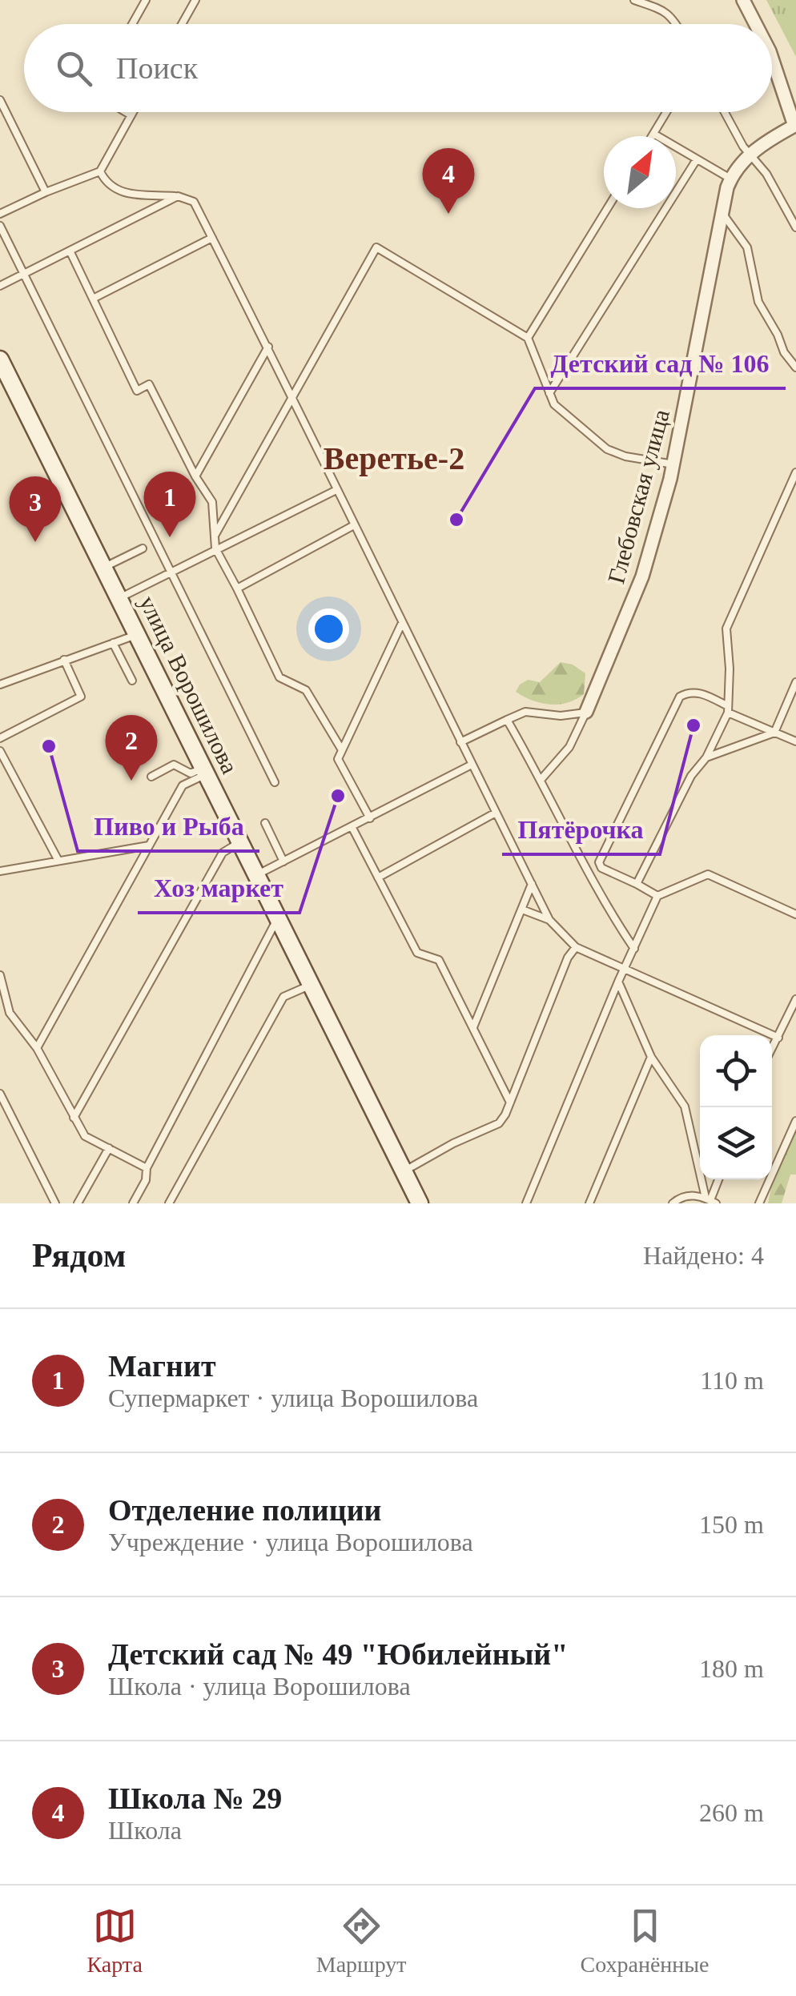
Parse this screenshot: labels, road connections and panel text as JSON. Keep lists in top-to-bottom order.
{
  "streets": {
    "main road": ["улица Ворошилова"],
    "street": ["Глебовская улица"]
  },
  "districts": ["Веретье-2"],
  "places": [
    "Детский сад № 106",
    "Пятёрочка",
    "Пиво и Рыба",
    "Хоз маркет"
  ],
  "north": "top right",
  "page": {
    "search": "Поиск",
    "pins": [
      "4",
      "1",
      "3",
      "2"
    ],
    "heading": ["Рядом", "Найдено: 4"],
    "list": [
      {
        "mark": "1",
        "name": "Магнит",
        "note": "Супермаркет · улица Ворошилова",
        "value": "110 m"
      },
      {
        "mark": "2",
        "name": "Отделение полиции",
        "note": "Учреждение · улица Ворошилова",
        "value": "150 m"
      },
      {
        "mark": "3",
        "name": "Детский сад № 49 \"Юбилейный\"",
        "note": "Школа · улица Ворошилова",
        "value": "180 m"
      },
      {
        "mark": "4",
        "name": "Школа № 29",
        "note": "Школа",
        "value": "260 m"
      }
    ],
    "nav": ["Карта", "Маршрут", "Сохранённые"]
  }
}
